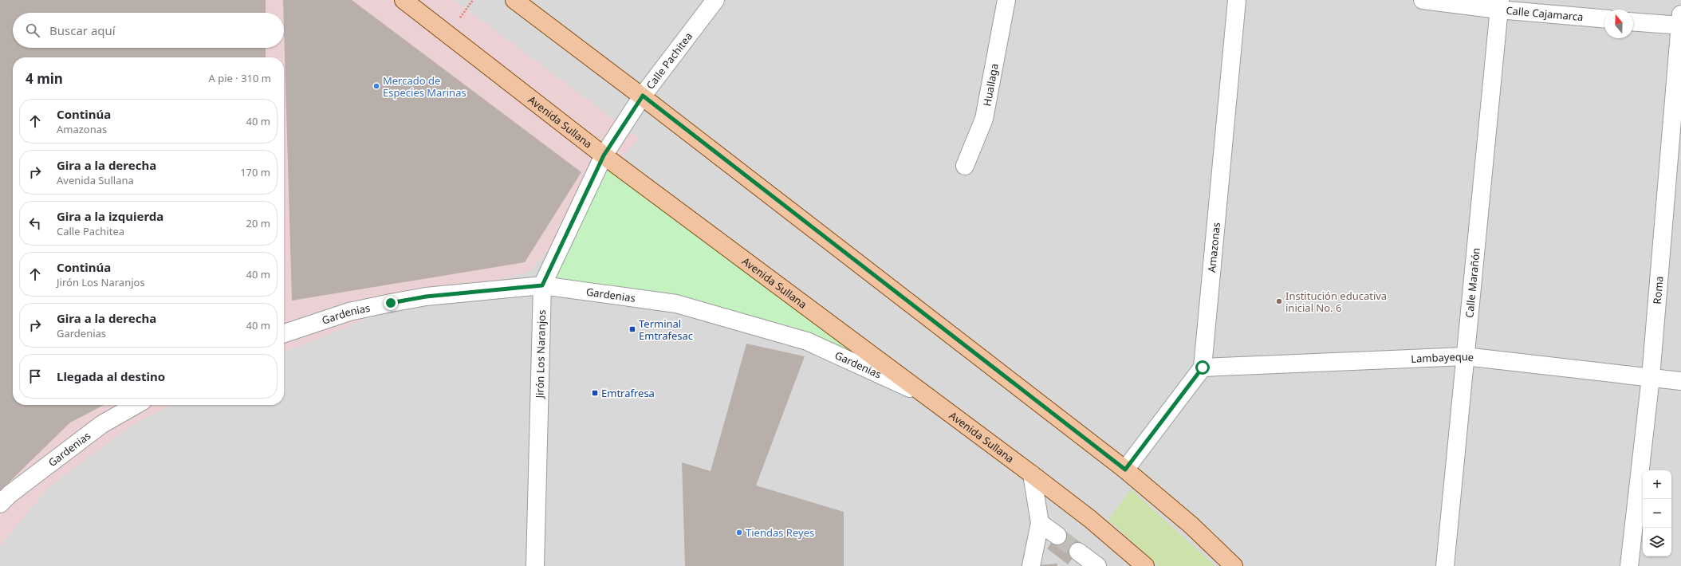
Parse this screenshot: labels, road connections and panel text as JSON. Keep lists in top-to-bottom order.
{
  "streets": {
    "main road": ["Avenida Sullana"],
    "street": [
      "Calle Cajamarca",
      "Calle Pachitea",
      "Huallaga",
      "Amazonas",
      "Calle Marañón",
      "Roma",
      "Gardenias",
      "Jirón Los Naranjos",
      "Lambayeque"
    ]
  },
  "crossings": [
    ["Calle Cajamarca", "Calle Marañón"],
    ["Calle Pachitea", "Avenida Sullana"],
    ["Calle Pachitea", "Jirón Los Naranjos"],
    ["Avenida Sullana", "Gardenias"],
    ["Avenida Sullana", "Jirón Los Naranjos"],
    ["Amazonas", "Lambayeque"],
    ["Calle Marañón", "Lambayeque"],
    ["Roma", "Lambayeque"],
    ["Gardenias", "Jirón Los Naranjos"]
  ],
  "places": {
    "other": ["Mercado de Especies Marinas", "Institución educativa inicial No. 6", "Tiendas Reyes"],
    "transit": ["Terminal Emtrafesac", "Emtrafresa"]
  },
  "north": "top",
  "page": {
    "search": "Buscar aquí",
    "heading": ["4 min", "A pie · 310 m"],
    "list": [
      ["Continúa", "Amazonas", "40 m"],
      ["Gira a la derecha", "Avenida Sullana", "170 m"],
      ["Gira a la izquierda", "Calle Pachitea", "20 m"],
      ["Continúa", "Jirón Los Naranjos", "40 m"],
      ["Gira a la derecha", "Gardenias", "40 m"],
      "Llegada al destino"
    ],
    "map_buttons": ["+", "−"]
  }
}
